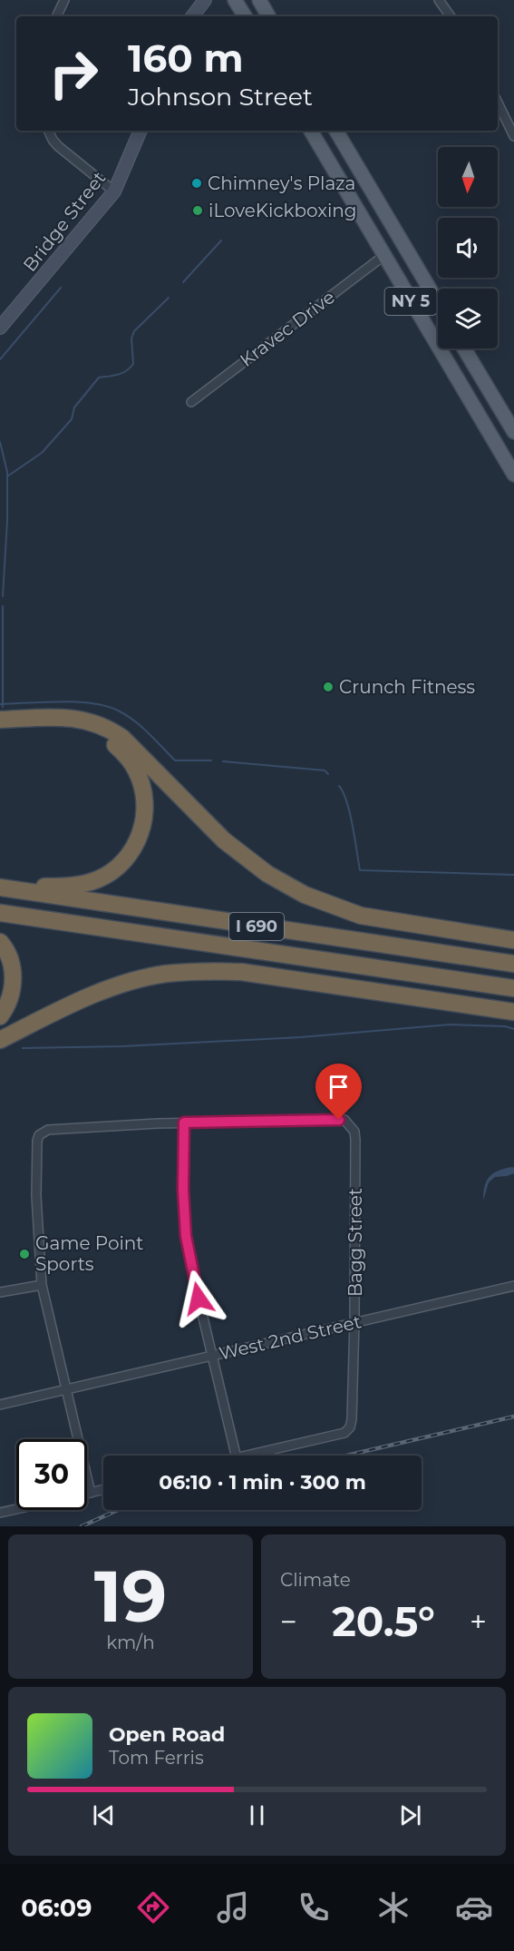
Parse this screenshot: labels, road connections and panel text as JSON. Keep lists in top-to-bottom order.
{
  "streets": {
    "highway": ["I 690"],
    "main road": ["Bridge Street", "NY 5"],
    "street": ["Kravec Drive", "Bagg Street", "West 2nd Street"]
  },
  "crossings": [
    ["NY 5", "Kravec Drive"],
    ["Bagg Street", "West 2nd Street"]
  ],
  "places": [
    "Chimney's Plaza",
    "iLoveKickboxing",
    "Crunch Fitness",
    "Game Point Sports"
  ],
  "north": "bottom",
  "page": {
    "turn": ["160 m", "Johnson Street"],
    "limit": "30",
    "trip": "06:10 · 1 min · 300 m",
    "tile": [
      ["19", "km/h"],
      "Climate"
    ],
    "heat": ["−", "20.5°", "+"],
    "song": ["Open Road", "Tom Ferris"],
    "tabs": "06:09"
  }
}
